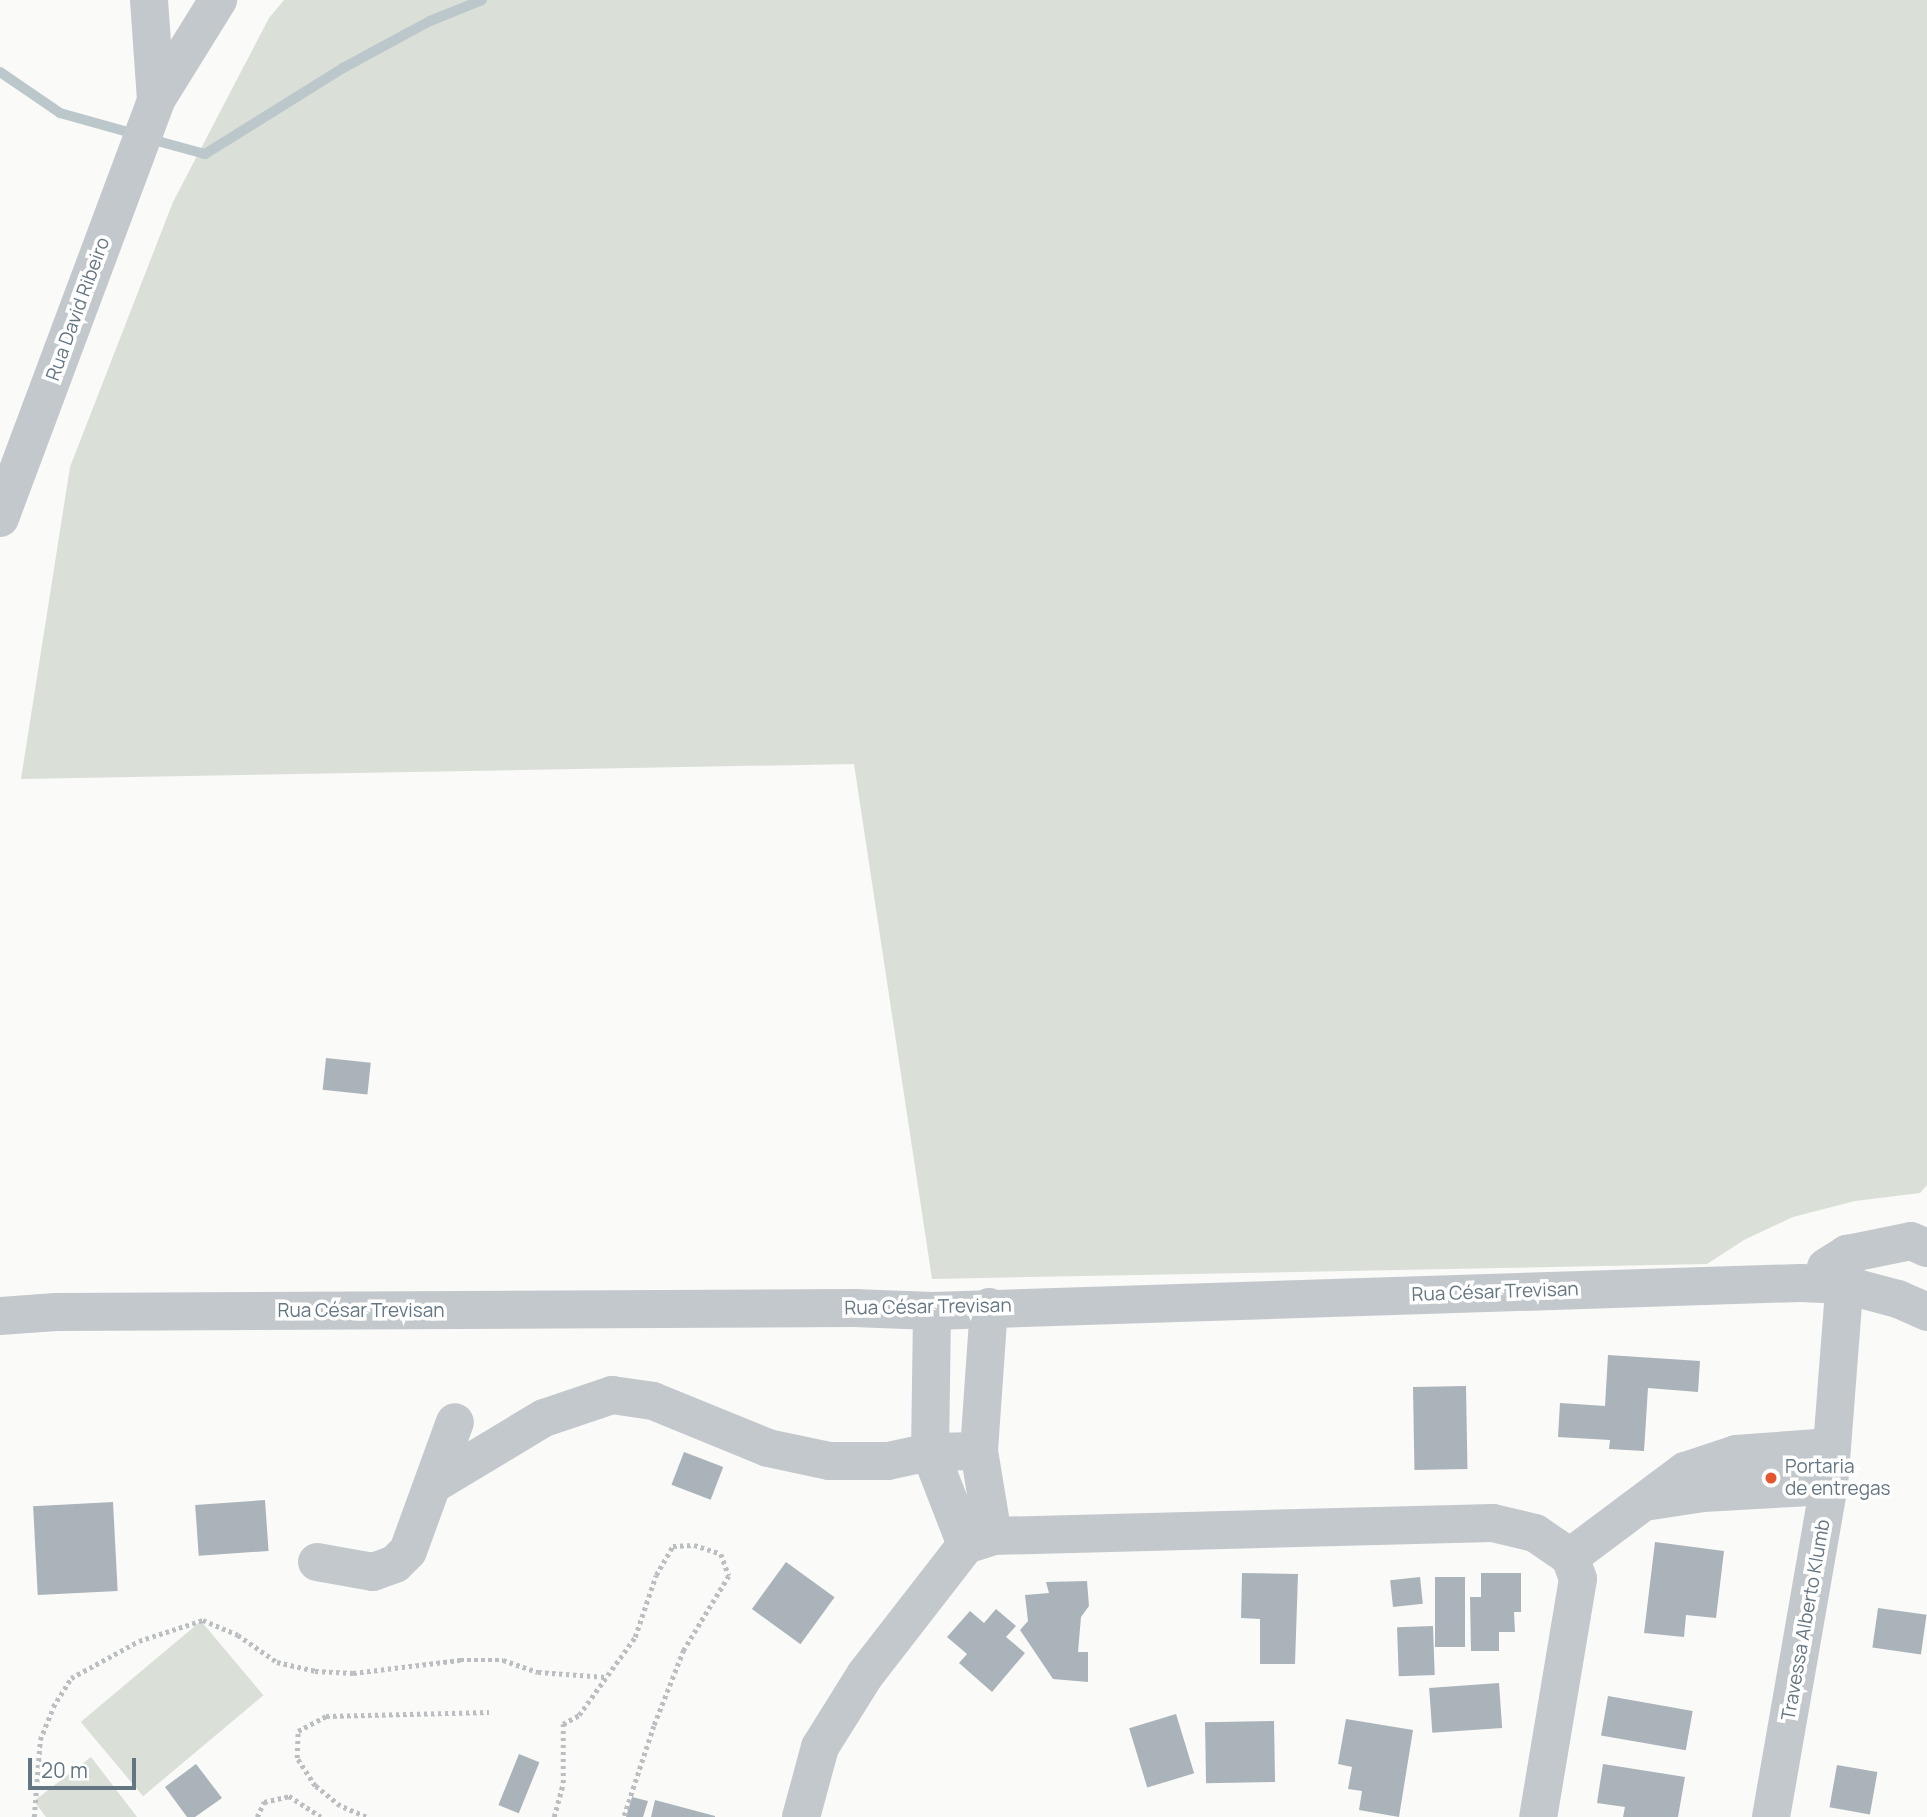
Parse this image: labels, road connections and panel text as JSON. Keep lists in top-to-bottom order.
{
  "streets": {
    "street": ["Rua David Ribeiro", "Rua César Trevisan", "Travessa Alberto Klumb"]
  },
  "crossings": [
    ["Rua César Trevisan", "Travessa Alberto Klumb"]
  ],
  "places": ["Portaria de entregas"],
  "scale_bar": "20 m"
}
